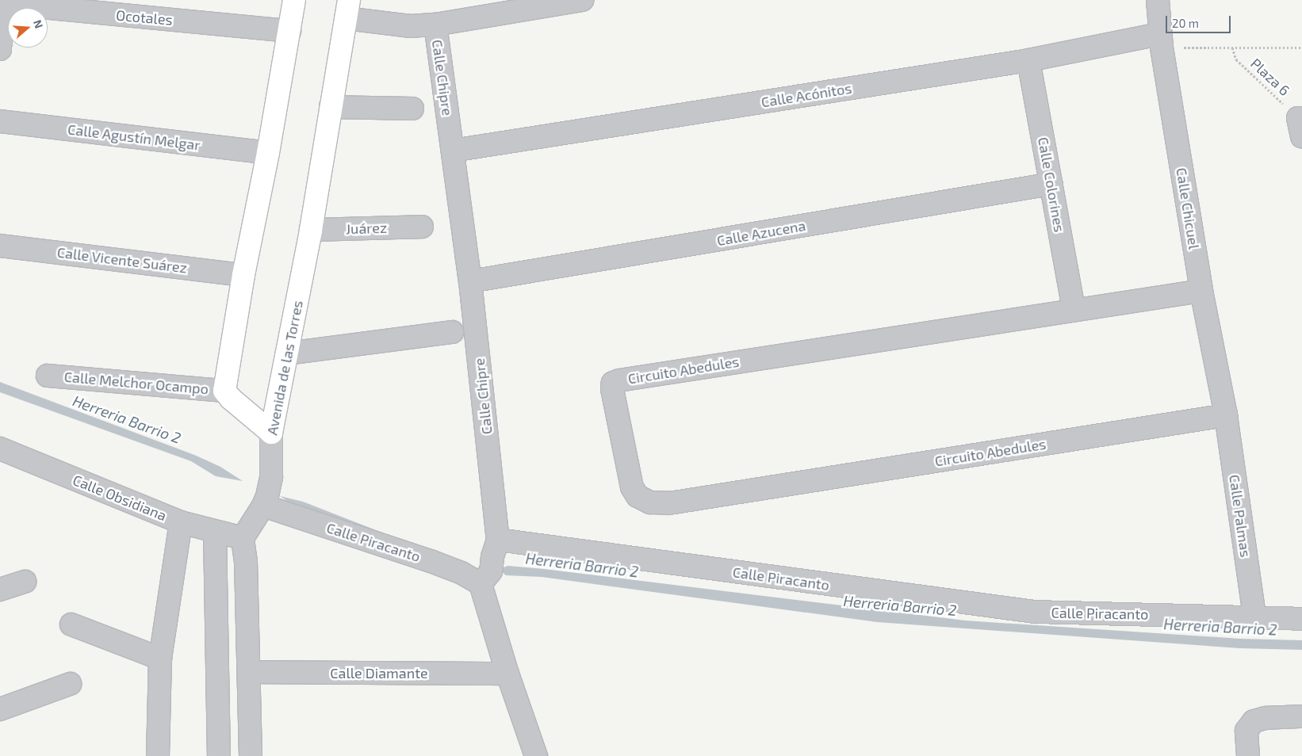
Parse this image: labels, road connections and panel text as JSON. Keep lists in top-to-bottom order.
{
  "streets": {
    "main road": ["Avenida de las Torres"],
    "street": [
      "Ocotales",
      "Calle Chipre",
      "Calle Acónitos",
      "Calle Agustín Melgar",
      "Calle Colorines",
      "Calle Chicuel",
      "Juárez",
      "Calle Azucena",
      "Calle Vicente Suárez",
      "Circuito Abedules",
      "Calle Melchor Ocampo",
      "Calle Obsidiana",
      "Calle Palmas",
      "Calle Piracanto",
      "Calle Diamante"
    ],
    "path": ["Plaza 6"]
  },
  "crossings": [
    ["Plaza 6", "Calle Acónitos"],
    ["Plaza 6", "Calle Chicuel"],
    ["Calle Chipre", "Calle Acónitos"],
    ["Calle Chipre", "Calle Azucena"],
    ["Calle Chipre", "Calle Piracanto"],
    ["Calle Acónitos", "Calle Colorines"],
    ["Calle Acónitos", "Calle Chicuel"],
    ["Calle Colorines", "Calle Azucena"],
    ["Calle Colorines", "Circuito Abedules"],
    ["Calle Chicuel", "Circuito Abedules"],
    ["Calle Chicuel", "Calle Palmas"],
    ["Juárez", "Avenida de las Torres"],
    ["Avenida de las Torres", "Calle Obsidiana"],
    ["Avenida de las Torres", "Calle Piracanto"],
    ["Circuito Abedules", "Calle Palmas"],
    ["Calle Palmas", "Calle Piracanto"]
  ],
  "water": ["Herreria Barrio 2"],
  "scale_bar": "20 m",
  "north": "right"
}
